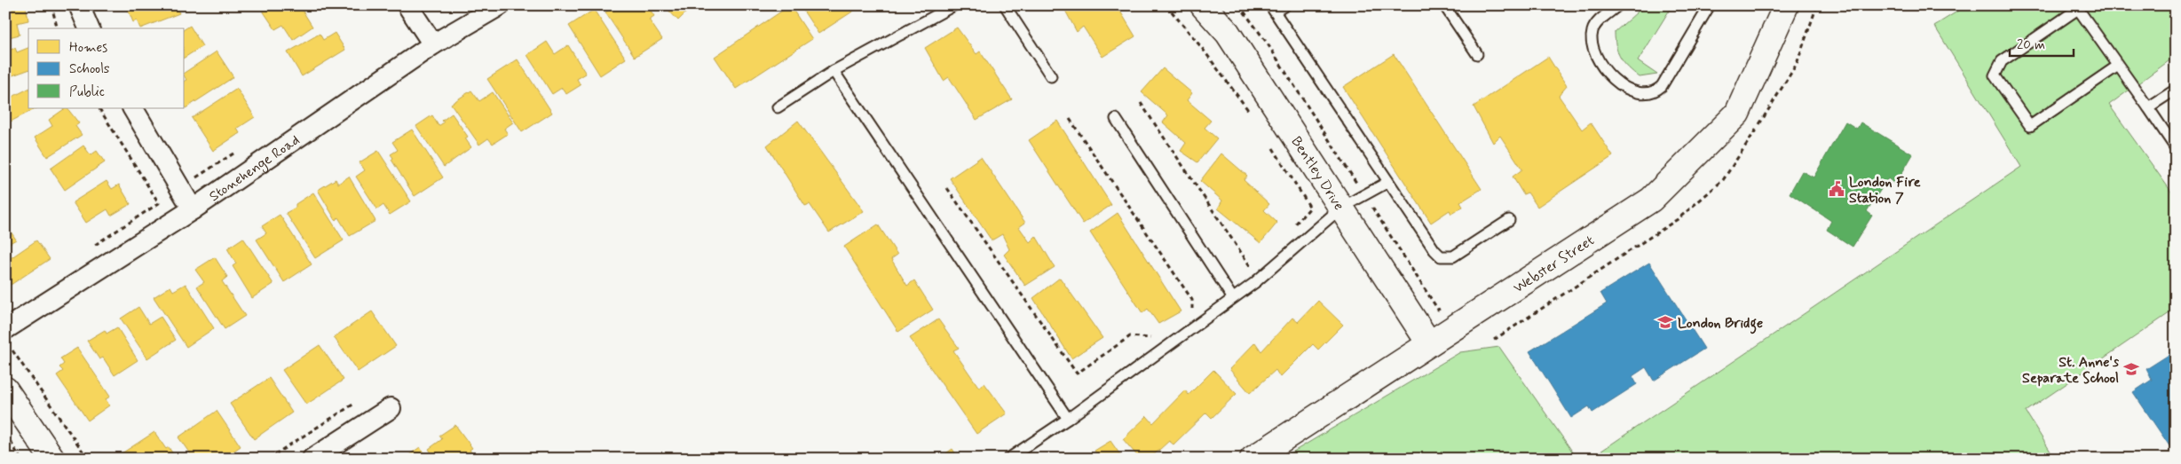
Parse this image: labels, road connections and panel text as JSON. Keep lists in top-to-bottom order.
{
  "streets": {
    "street": ["Stonehenge Road", "Bentley Drive", "Webster Street"]
  },
  "crossings": [
    ["Bentley Drive", "Webster Street"]
  ],
  "places": {
    "public building": ["London Fire Station 7"],
    "school or university": ["London Bridge", "St. Anne's Separate School"]
  },
  "legend": ["Homes", "Schools", "Public"],
  "scale_bar": "20 m"
}
